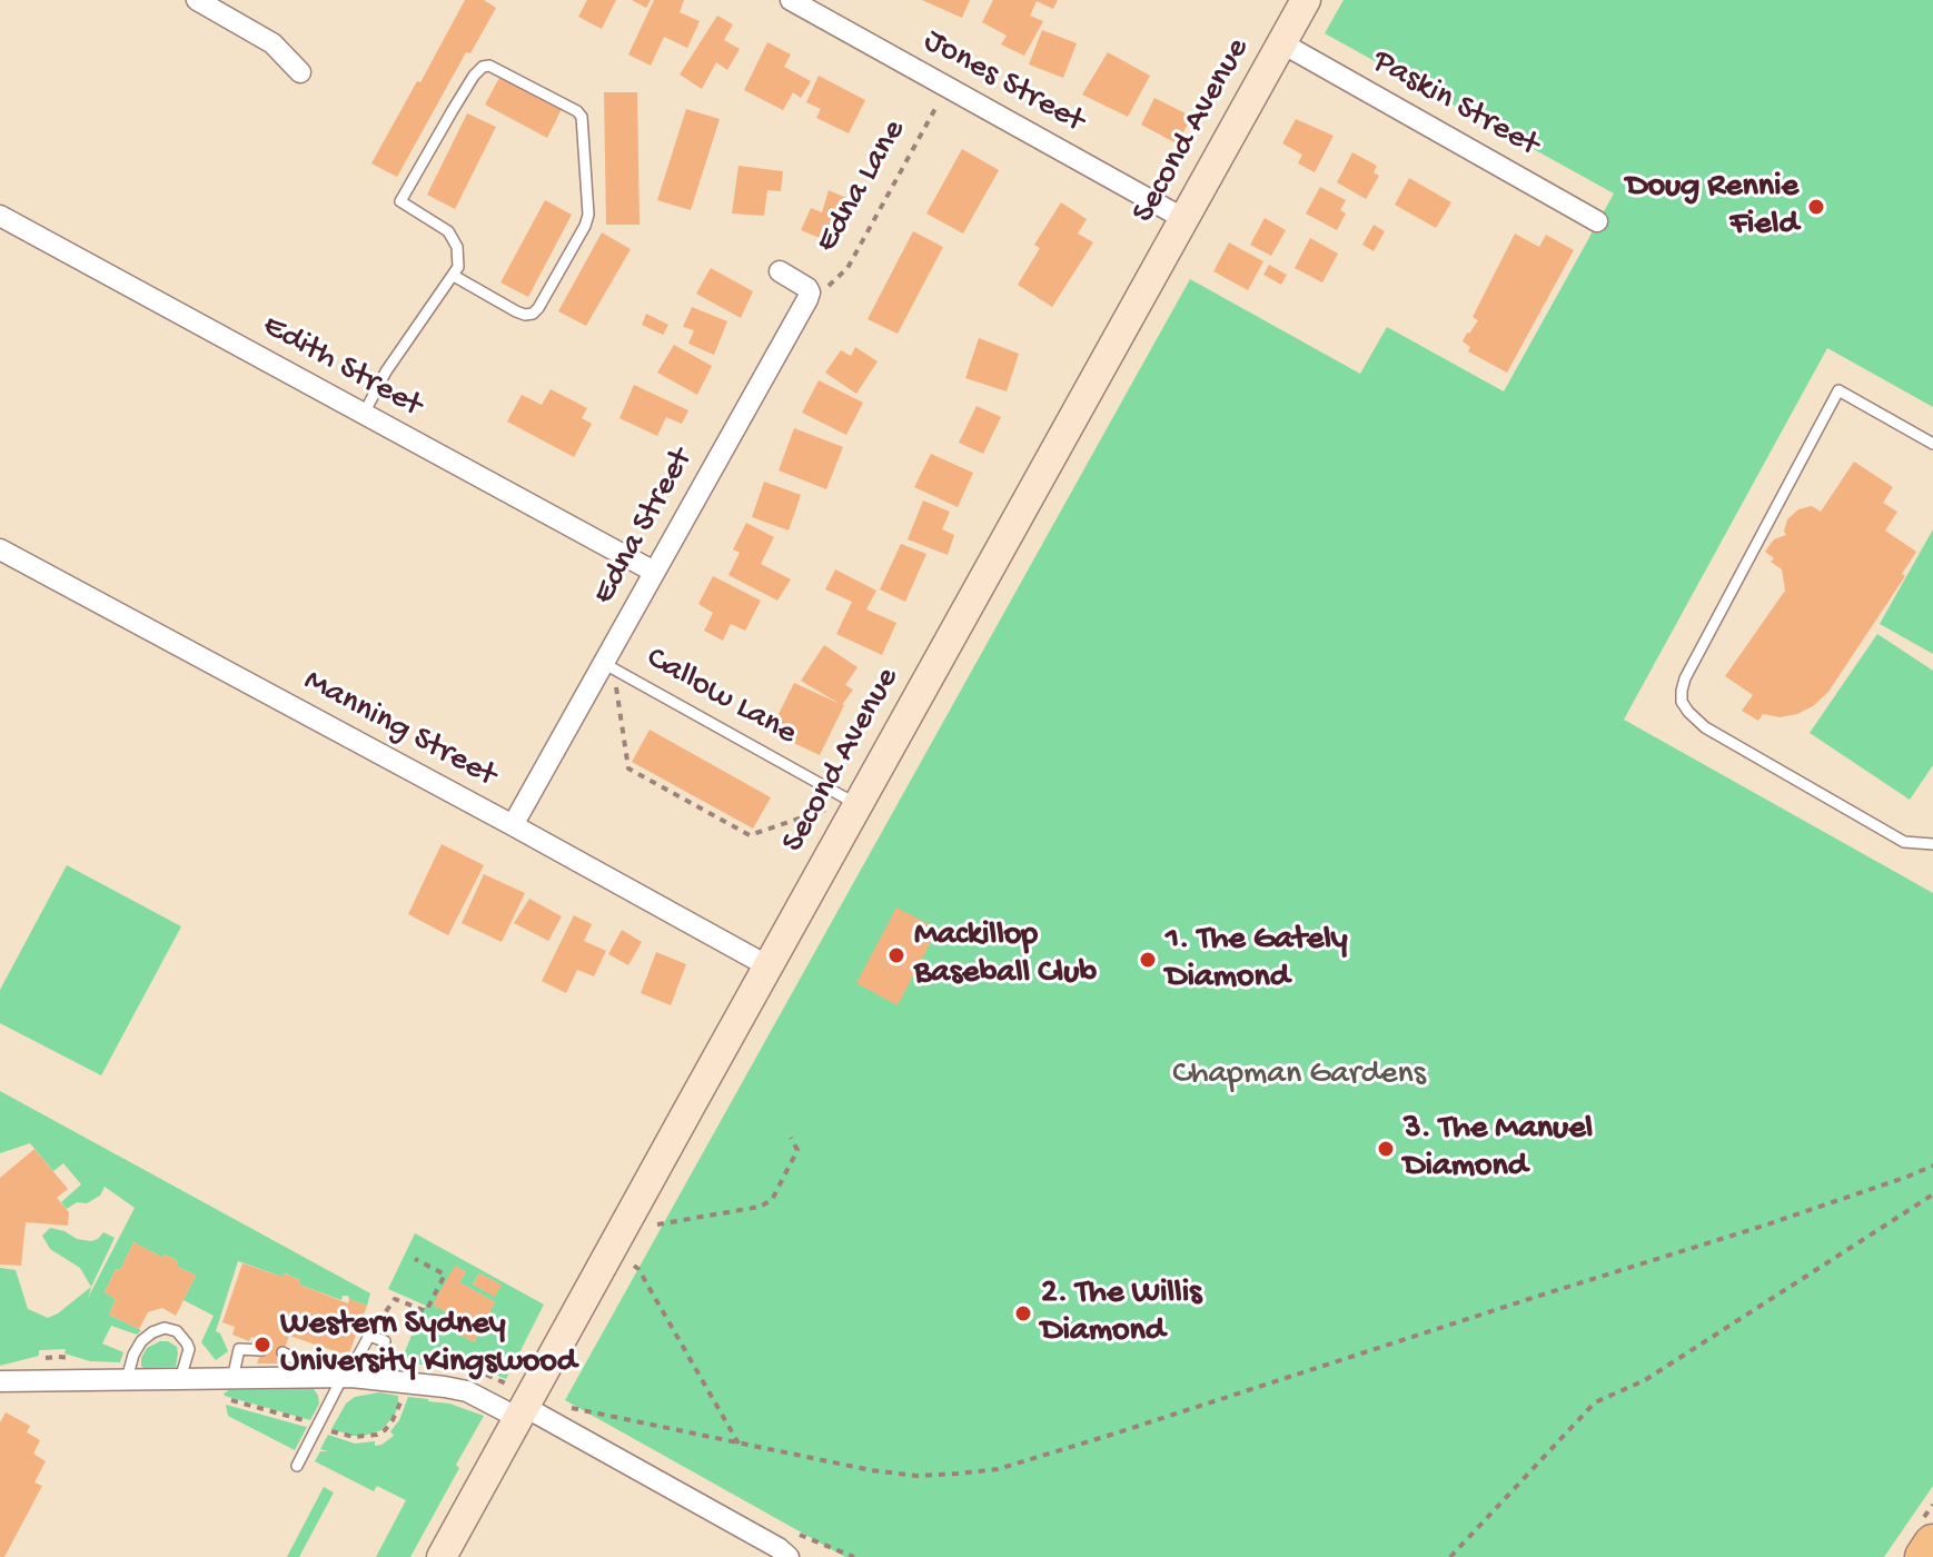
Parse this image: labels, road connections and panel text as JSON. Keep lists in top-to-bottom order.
{
  "streets": {
    "street": [
      "Jones Street",
      "Paskin Street",
      "Second Avenue",
      "Edith Street",
      "Edna Street",
      "Manning Street"
    ],
    "lane": ["Callow Lane"],
    "path": ["Edna Lane"]
  },
  "crossings": [
    ["Jones Street", "Second Avenue"],
    ["Jones Street", "Edna Lane"],
    ["Paskin Street", "Second Avenue"],
    ["Second Avenue", "Callow Lane"],
    ["Second Avenue", "Manning Street"],
    ["Edna Lane", "Edna Street"],
    ["Edith Street", "Edna Street"],
    ["Edna Street", "Callow Lane"],
    ["Edna Street", "Manning Street"]
  ],
  "parks": ["Chapman Gardens"],
  "places": [
    "Doug Rennie Field",
    "Mackillop Baseball Club",
    "1. The Gately Diamond",
    "3. The Manuel Diamond",
    "2. The Willis Diamond",
    "Western Sydney University Kingswood"
  ]
}
